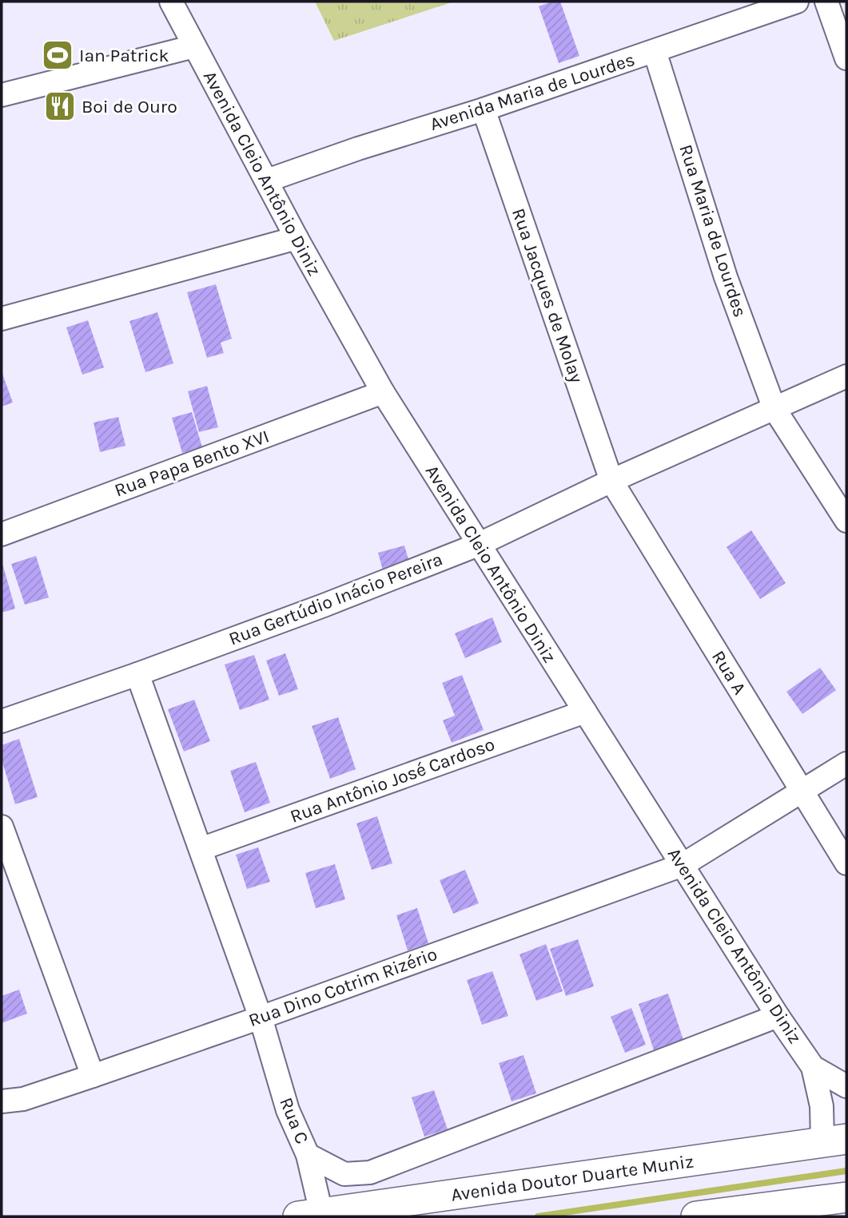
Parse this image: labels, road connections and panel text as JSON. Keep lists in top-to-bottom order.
{
  "streets": {
    "street": [
      "Avenida Maria de Lourdes",
      "Avenida Cleio Antônio Diniz",
      "Rua Maria de Lourdes",
      "Rua Jacques de Molay",
      "Rua Papa Bento XVI",
      "Rua Gertúdio Inácio Pereira",
      "Rua A",
      "Rua Antônio José Cardoso",
      "Rua Dino Cotrim Rizério",
      "Rua C",
      "Avenida Doutor Duarte Muniz"
    ]
  },
  "crossings": [
    ["Avenida Maria de Lourdes", "Avenida Cleio Antônio Diniz"],
    ["Avenida Maria de Lourdes", "Rua Maria de Lourdes"],
    ["Avenida Maria de Lourdes", "Rua Jacques de Molay"],
    ["Avenida Cleio Antônio Diniz", "Rua Papa Bento XVI"],
    ["Avenida Cleio Antônio Diniz", "Rua Gertúdio Inácio Pereira"],
    ["Avenida Cleio Antônio Diniz", "Rua Antônio José Cardoso"],
    ["Avenida Cleio Antônio Diniz", "Rua Dino Cotrim Rizério"],
    ["Avenida Cleio Antônio Diniz", "Rua C"],
    ["Avenida Cleio Antônio Diniz", "Avenida Doutor Duarte Muniz"],
    ["Rua Maria de Lourdes", "Rua Gertúdio Inácio Pereira"],
    ["Rua Jacques de Molay", "Rua Gertúdio Inácio Pereira"],
    ["Rua Jacques de Molay", "Rua A"],
    ["Rua Gertúdio Inácio Pereira", "Rua A"],
    ["Rua Gertúdio Inácio Pereira", "Rua C"],
    ["Rua A", "Rua Dino Cotrim Rizério"],
    ["Rua Antônio José Cardoso", "Rua C"],
    ["Rua Dino Cotrim Rizério", "Rua C"]
  ],
  "places": {
    "sports": ["Ian Patrick"],
    "restaurant": ["Boi de Ouro"]
  }
}
